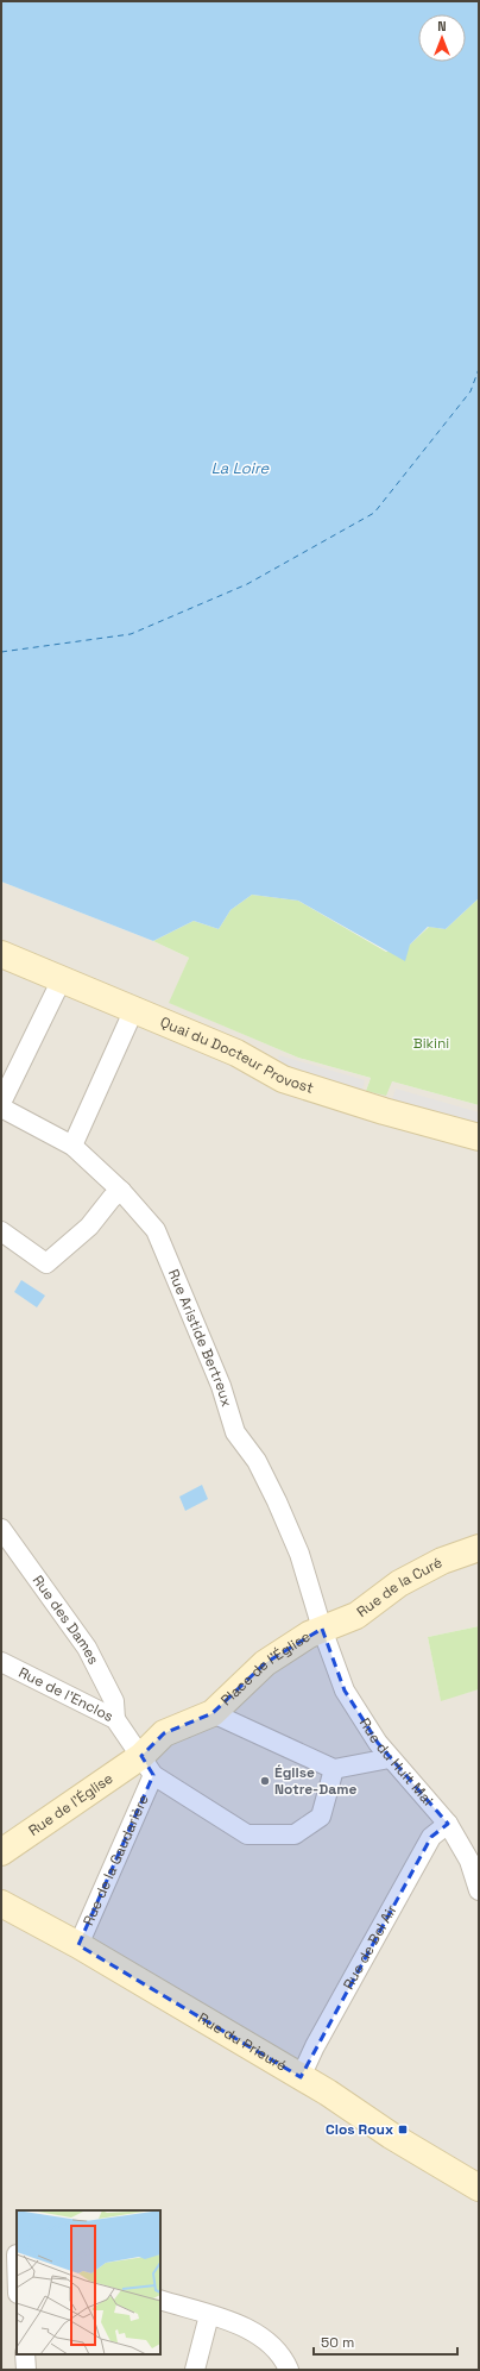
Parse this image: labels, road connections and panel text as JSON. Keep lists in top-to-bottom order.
{
  "streets": {
    "street": [
      "Quai du Docteur Provost",
      "Rue Aristide Bertreux",
      "Rue de la Curé",
      "Rue des Dames",
      "Place de l'Église",
      "Rue de l'Enclos",
      "Rue du Huit Mai",
      "Rue de l'Église",
      "Rue de la Gaudarière",
      "Rue de Bel Air",
      "Rue du Prieuré"
    ]
  },
  "crossings": [
    ["Rue Aristide Bertreux", "Rue de la Curé"],
    ["Rue Aristide Bertreux", "Place de l'Église"],
    ["Rue Aristide Bertreux", "Rue du Huit Mai"],
    ["Rue de la Curé", "Place de l'Église"],
    ["Rue de la Curé", "Rue du Huit Mai"],
    ["Rue des Dames", "Rue de l'Enclos"],
    ["Place de l'Église", "Rue de l'Enclos"],
    ["Place de l'Église", "Rue du Huit Mai"],
    ["Place de l'Église", "Rue de l'Église"],
    ["Place de l'Église", "Rue de la Gaudarière"],
    ["Rue de l'Enclos", "Rue de l'Église"],
    ["Rue de l'Enclos", "Rue de la Gaudarière"],
    ["Rue du Huit Mai", "Rue de Bel Air"],
    ["Rue de l'Église", "Rue de la Gaudarière"],
    ["Rue de la Gaudarière", "Rue du Prieuré"],
    ["Rue de Bel Air", "Rue du Prieuré"]
  ],
  "water": ["La Loire"],
  "parks": ["Bikini"],
  "places": {
    "other": ["Église Notre-Dame"],
    "transit": ["Clos Roux"]
  },
  "scale_bar": "50 m",
  "north": "top"
}
